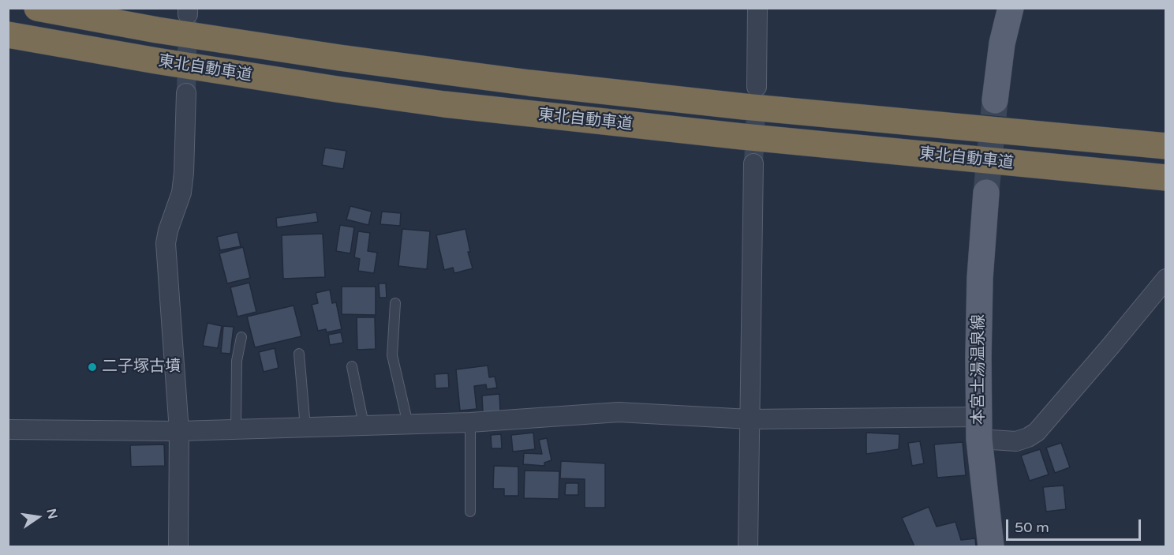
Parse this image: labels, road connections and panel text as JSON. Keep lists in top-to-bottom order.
{
  "streets": {
    "highway": ["東北自動車道"],
    "main road": ["本宮土湯温泉線"]
  },
  "places": ["二子塚古墳"],
  "scale_bar": "50 m",
  "north": "right"
}
